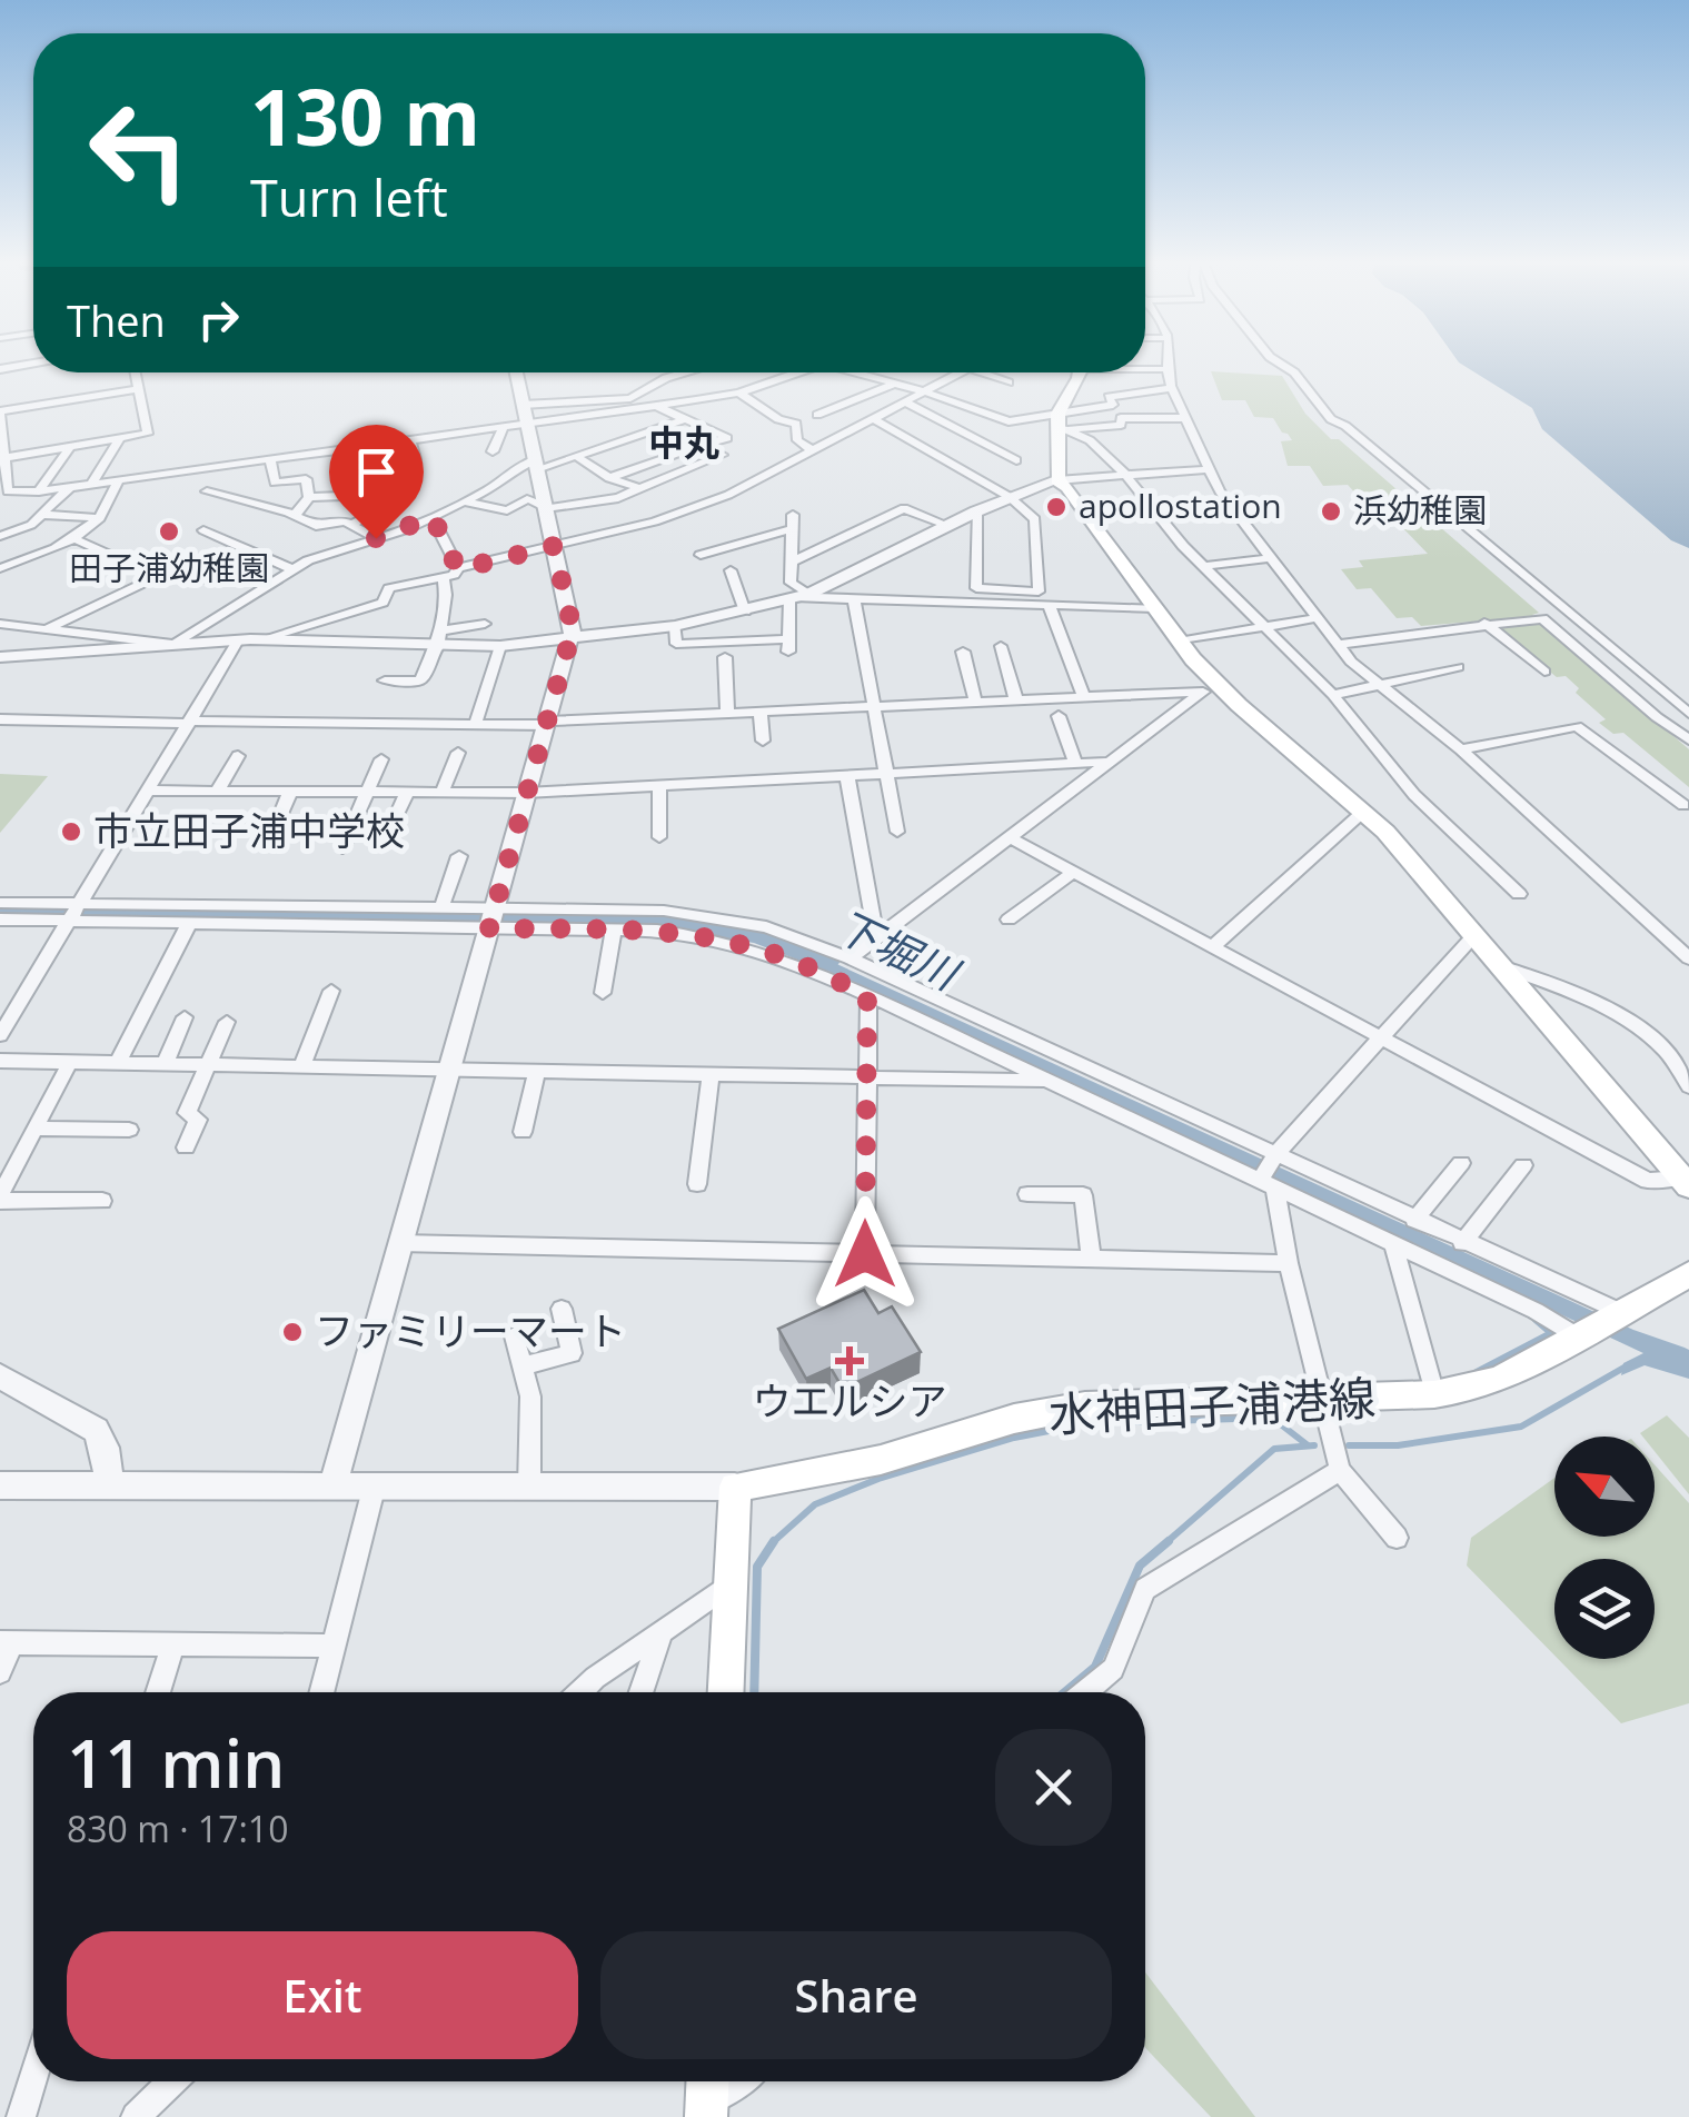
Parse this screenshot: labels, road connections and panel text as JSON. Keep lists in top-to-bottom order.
{
  "streets": {
    "main road": ["水神田子浦港線"]
  },
  "districts": ["中丸"],
  "water": ["下堀川"],
  "places": {
    "other": [
      "apollostation",
      "浜幼稚園",
      "田子浦幼稚園",
      "市立田子浦中学校",
      "ファミリーマート"
    ],
    "health": ["ウエルシア"]
  },
  "north": "top left",
  "page": {
    "turn": ["130 m", "Turn left"],
    "then": "Then",
    "heading": ["11 min", "830 m · 17:10"],
    "buttons": ["Exit", "Share"]
  }
}
